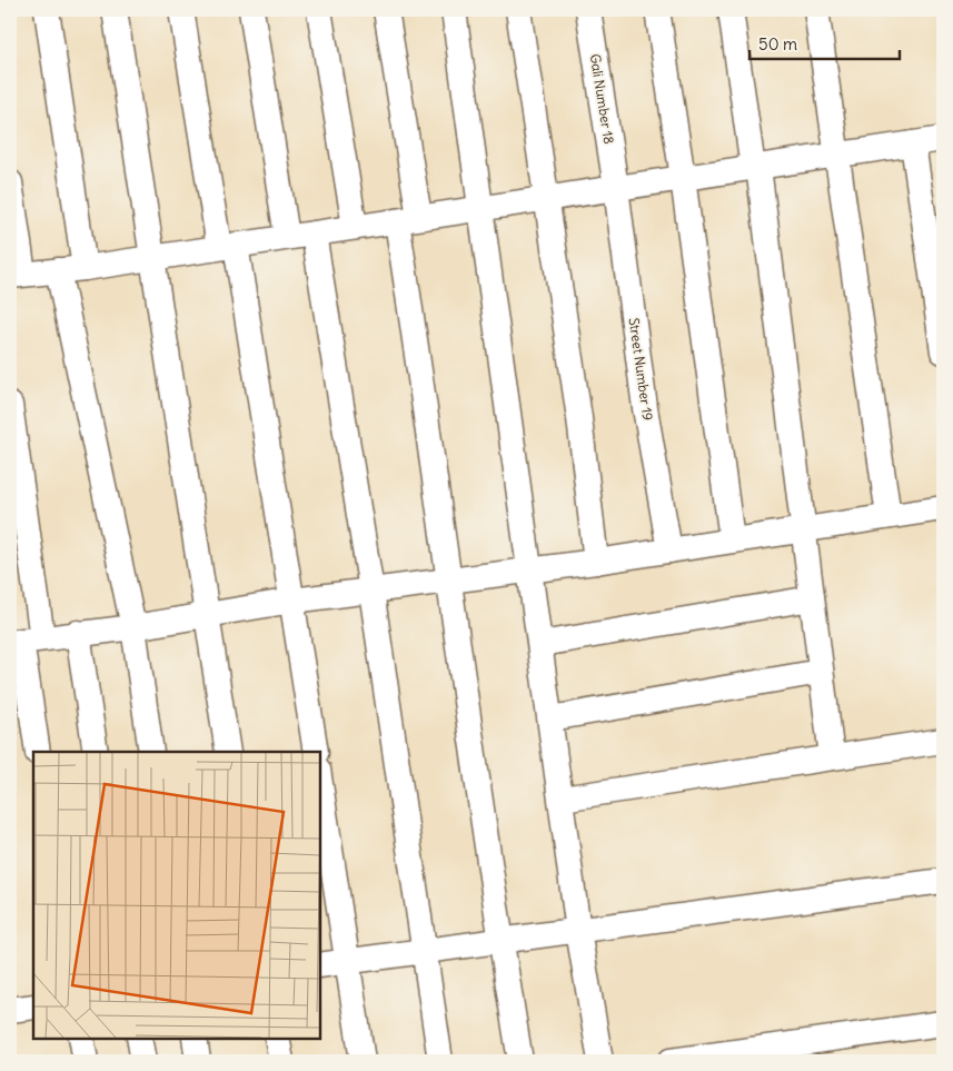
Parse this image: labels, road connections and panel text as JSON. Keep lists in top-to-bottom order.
{
  "streets": {
    "street": ["Gali Number 18", "Street Number 19"]
  },
  "crossings": [
    ["Gali Number 18", "Street Number 19"]
  ],
  "scale_bar": "50 m"
}
